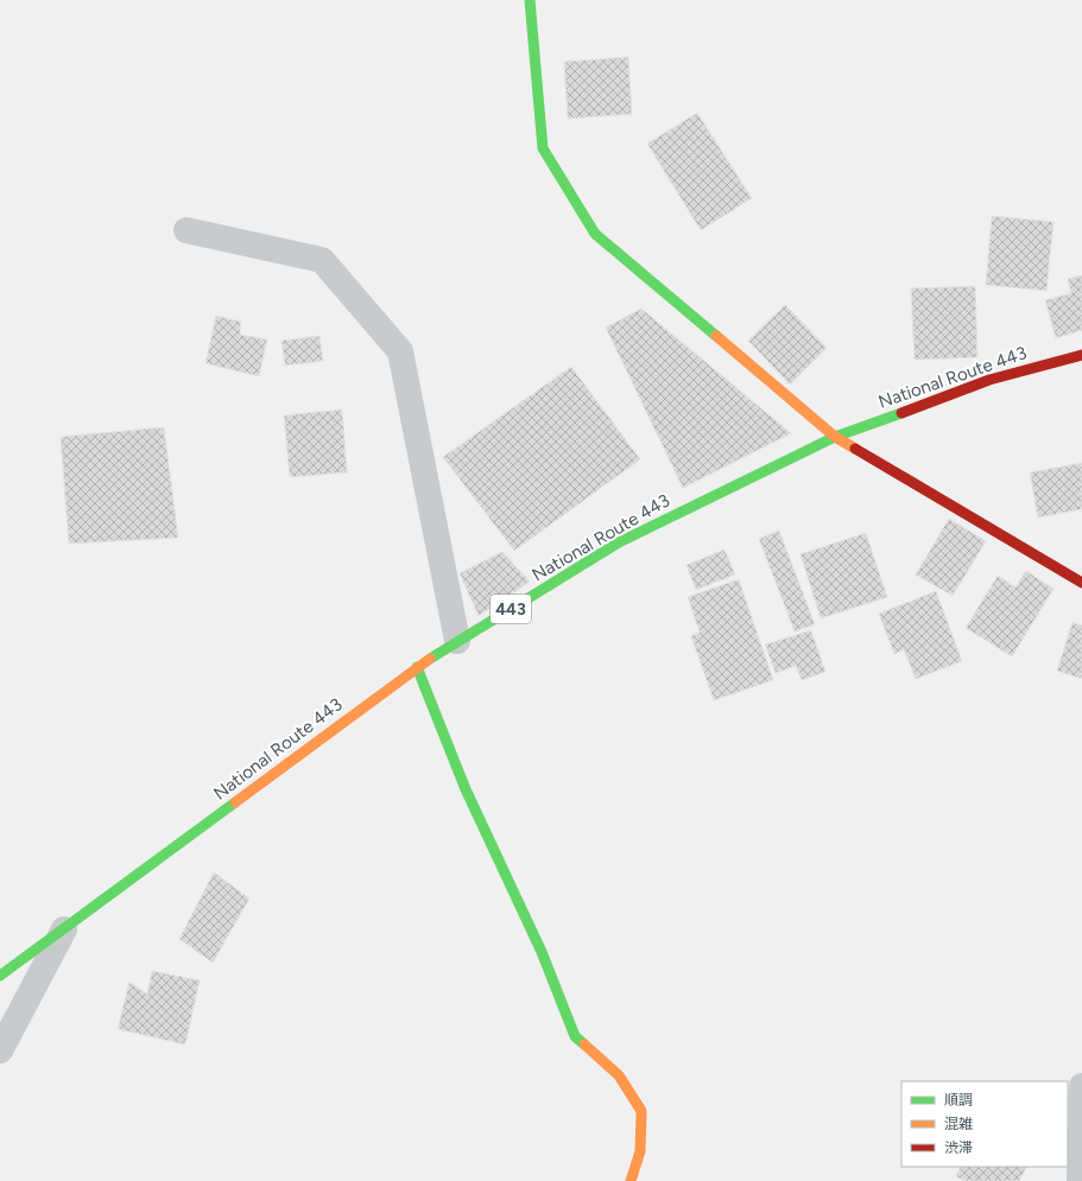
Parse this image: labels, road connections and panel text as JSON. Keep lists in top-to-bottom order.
{
  "streets": {
    "main road": ["National Route 443", "443"]
  },
  "legend": ["順調", "混雑", "渋滞"]
}
